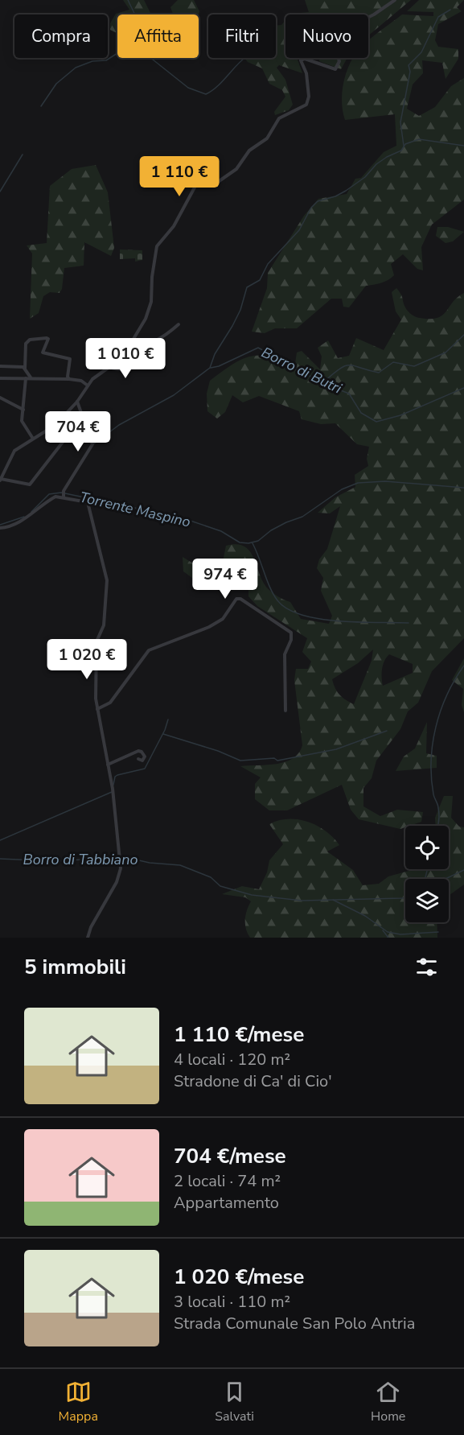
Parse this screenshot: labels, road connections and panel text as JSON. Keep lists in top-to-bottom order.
{
  "water": ["Borro di Butri", "Torrente Maspino", "Borro di Tabbiano"],
  "page": {
    "chip": [
      "Compra",
      "Affitta",
      "Filtri",
      "Nuovo"
    ],
    "price": [
      "1 110 €",
      "1 010 €",
      "704 €",
      "974 €",
      "1 020 €"
    ],
    "heading": "5 immobili",
    "list": [
      {
        "name": "1 110 €/mese",
        "note": "4 locali · 120 m² · Stradone di Ca' di Cio'"
      },
      {
        "name": "704 €/mese",
        "note": "2 locali · 74 m² · Appartamento"
      },
      {
        "name": "1 020 €/mese",
        "note": "3 locali · 110 m² · Strada Comunale San Polo Antria"
      }
    ],
    "tabs": ["Mappa", "Salvati", "Home"]
  }
}
